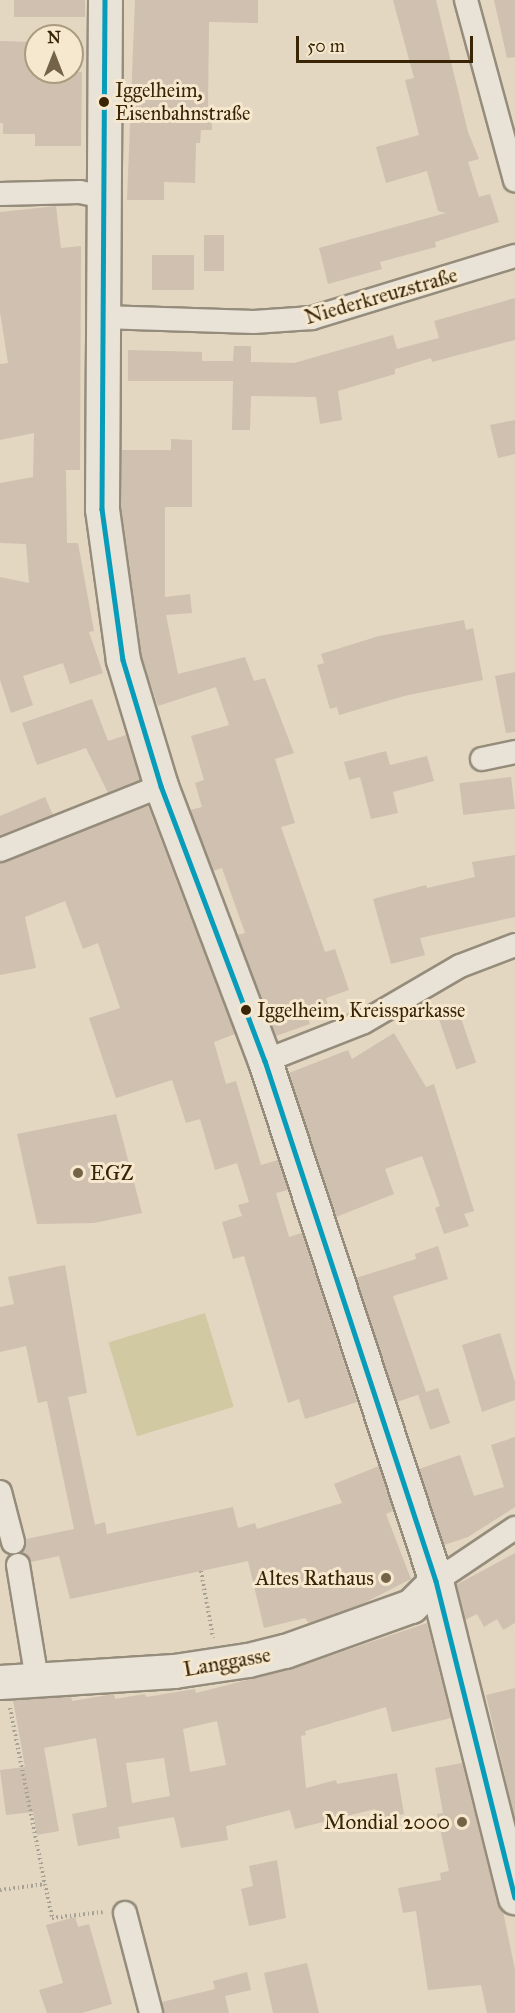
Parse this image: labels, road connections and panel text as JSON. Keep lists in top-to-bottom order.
{
  "streets": {
    "main road": ["Langgasse"],
    "street": ["Niederkreuzstraße"]
  },
  "places": [
    "Iggelheim, Eisenbahnstraße",
    "Iggelheim, Kreissparkasse",
    "EGZ",
    "Altes Rathaus",
    "Mondial 2000"
  ],
  "scale_bar": "50 m",
  "north": "top"
}
